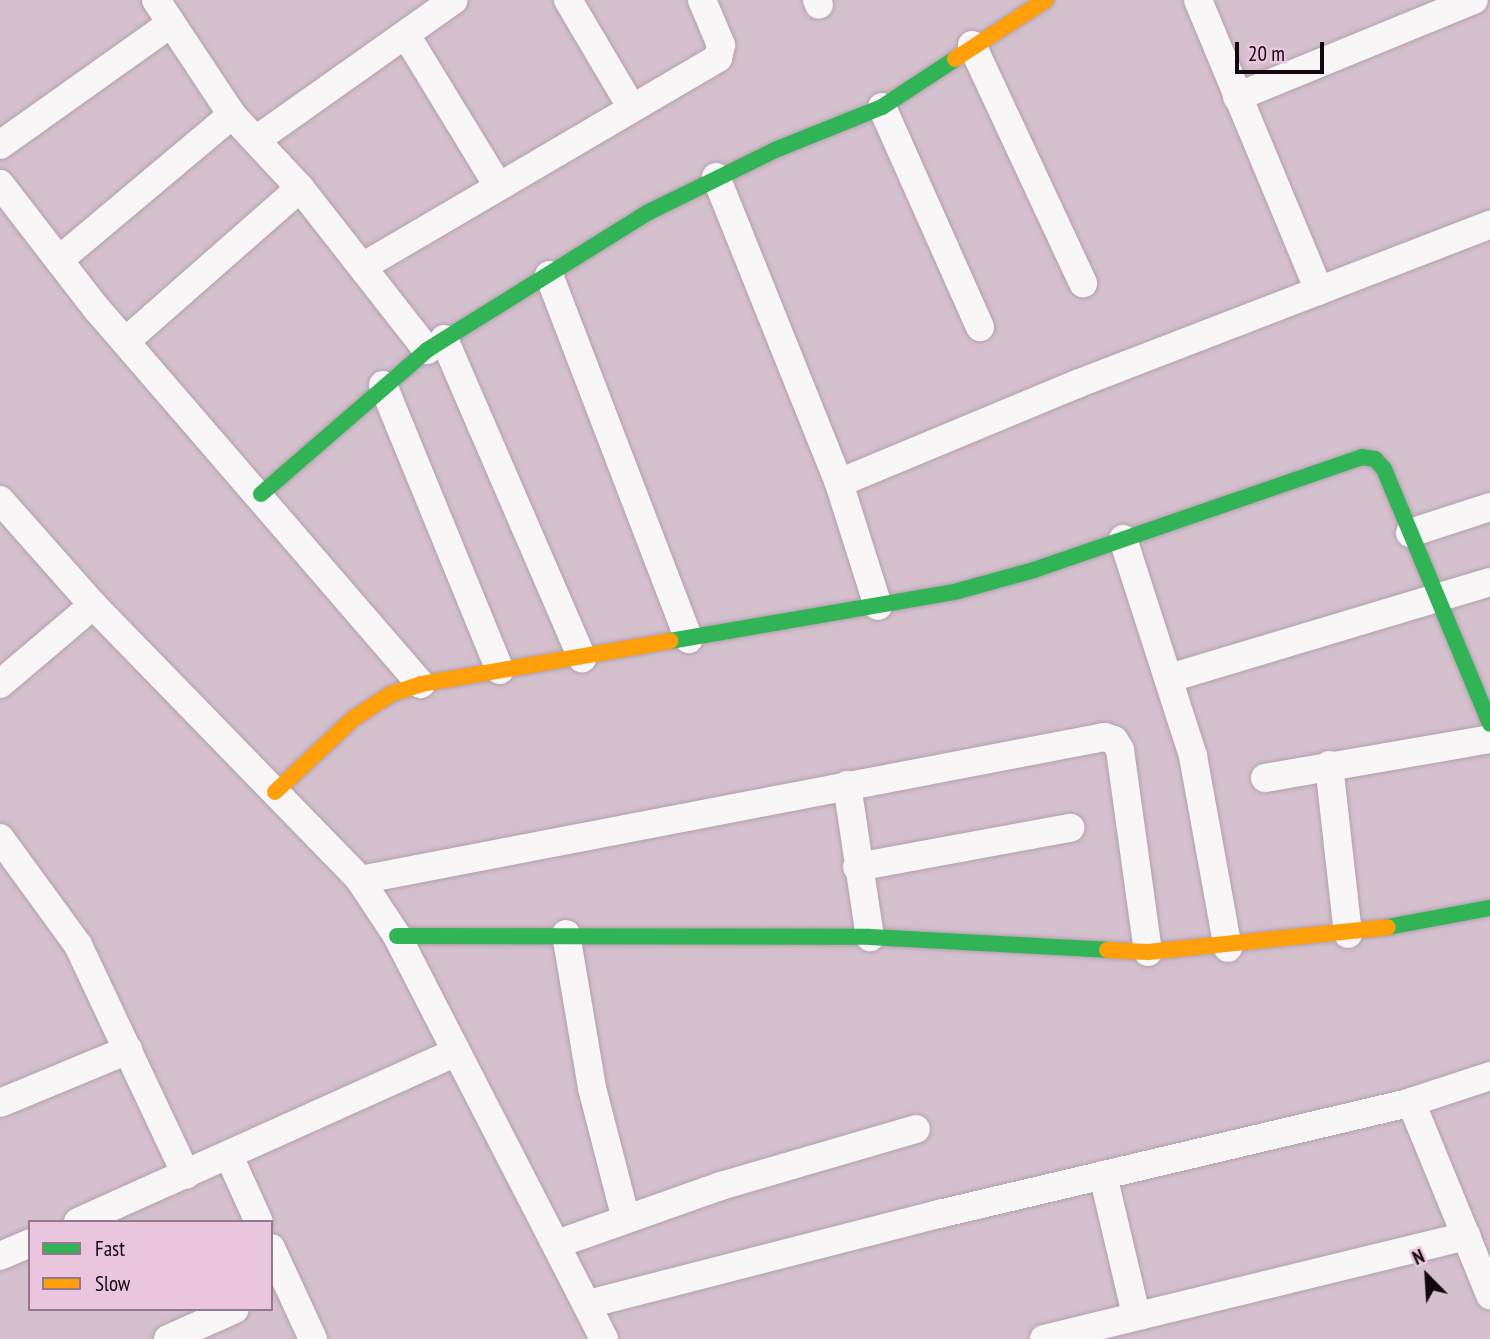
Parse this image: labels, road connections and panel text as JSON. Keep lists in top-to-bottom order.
{
  "legend": ["Fast", "Slow"],
  "scale_bar": "20 m",
  "north": "top left"
}
